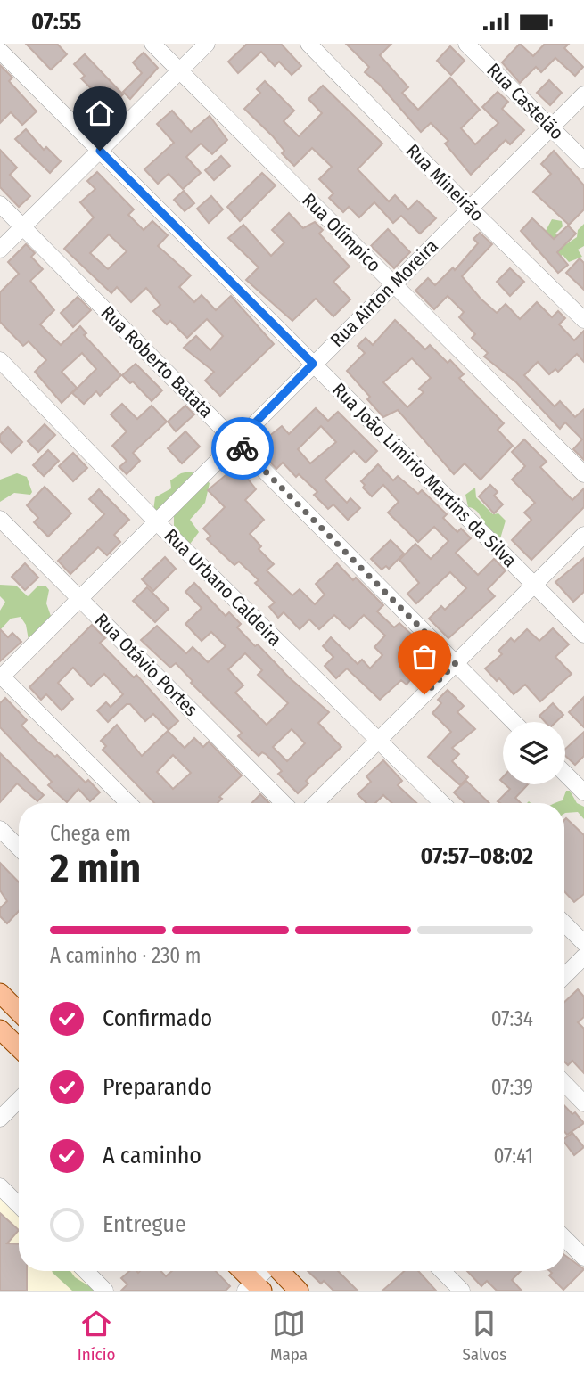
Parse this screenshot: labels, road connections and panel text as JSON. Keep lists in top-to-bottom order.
{
  "streets": {
    "street": [
      "Rua Castelão",
      "Rua Mineirão",
      "Rua Olímpico",
      "Rua Airton Moreira",
      "Rua Roberto Batata",
      "Rua João Limirio Martins da Silva",
      "Rua Urbano Caldeira",
      "Rua Otávio Portes"
    ]
  },
  "crossings": [
    ["Rua Castelão", "Rua Airton Moreira"],
    ["Rua Mineirão", "Rua Airton Moreira"],
    ["Rua Olímpico", "Rua Airton Moreira"],
    ["Rua Airton Moreira", "Rua Roberto Batata"],
    ["Rua Airton Moreira", "Rua João Limirio Martins da Silva"],
    ["Rua Airton Moreira", "Rua Urbano Caldeira"],
    ["Rua Airton Moreira", "Rua Otávio Portes"]
  ],
  "page": {
    "status": "07:55",
    "heading": ["2 min", "Chega em", "07:57–08:02"],
    "bar": "A caminho · 230 m",
    "list": [
      ["Confirmado", "07:34"],
      ["Preparando", "07:39"],
      ["A caminho", "07:41"],
      "Entregue"
    ],
    "tabs": ["Início", "Mapa", "Salvos"]
  }
}
